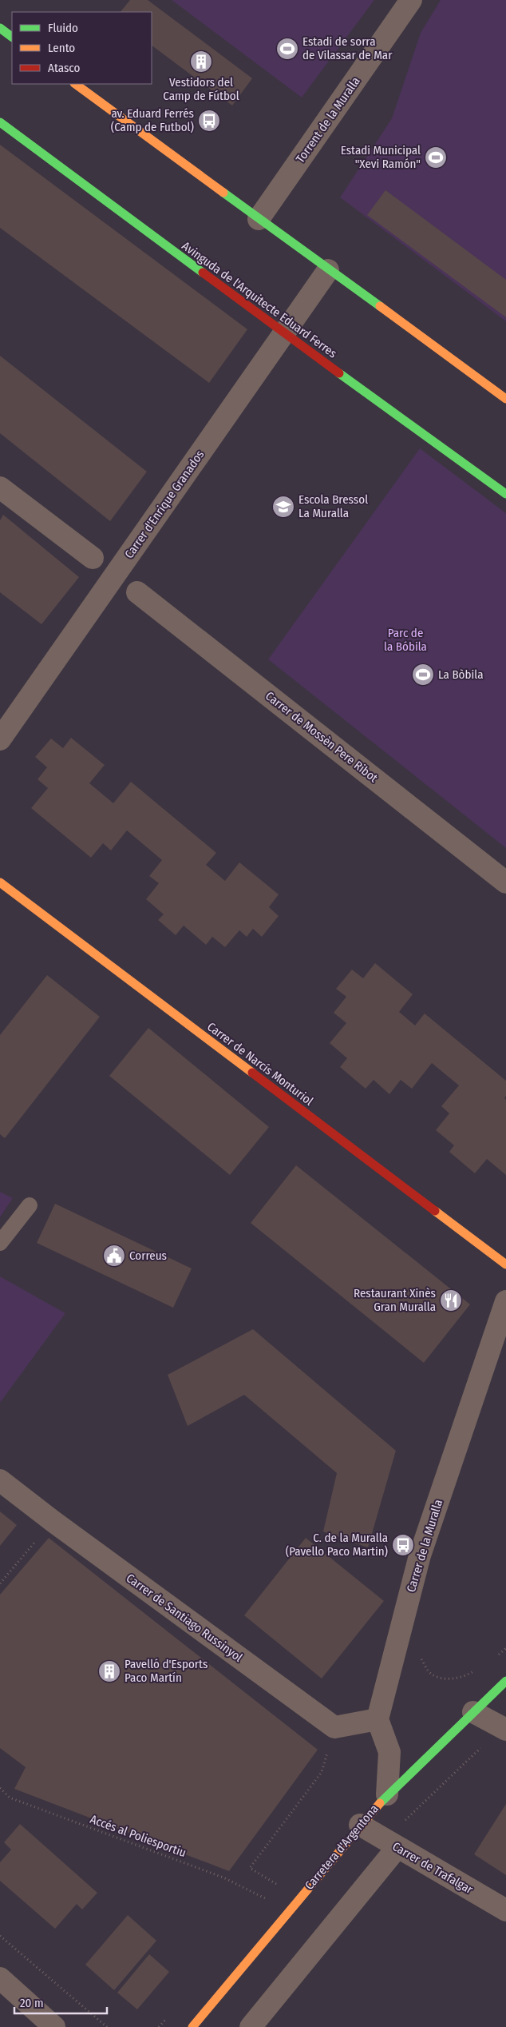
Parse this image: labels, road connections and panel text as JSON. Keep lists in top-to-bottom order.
{
  "streets": {
    "street": [
      "Torrent de la Muralla",
      "Avinguda de l'Arquitecte Eduard Ferres",
      "Carrer d'Enrique Granados",
      "Carrer de Mossèn Pere Ribot",
      "Carrer de Narcís Monturiol",
      "Carrer de la Muralla",
      "Carrer de Santiago Russinyol",
      "Carretera d'Argentona",
      "Carrer de Trafalgar"
    ],
    "path": ["Accés al Poliesportiu"]
  },
  "crossings": [
    ["Avinguda de l'Arquitecte Eduard Ferres", "Carrer d'Enrique Granados"],
    ["Carrer de la Muralla", "Carrer de Santiago Russinyol"],
    ["Carretera d'Argentona", "Carrer de Trafalgar"]
  ],
  "parks": ["Parc de la Bóbila"],
  "places": {
    "sports": ["Estadi de sorra de Vilassar de Mar", "Estadi Municipal \"Xevi Ramón\"", "La Bòbila"],
    "building": ["Vestidors del Camp de Fútbol", "Pavelló d'Esports Paco Martín"],
    "bus stop": ["av. Eduard Ferrés (Camp de Futbol)", "C. de la Muralla (Pavello Paco Martin)"],
    "school or university": ["Escola Bressol La Muralla"],
    "public building": ["Correus"],
    "restaurant": ["Restaurant Xinès Gran Muralla"]
  },
  "legend": ["Fluido", "Lento", "Atasco"],
  "scale_bar": "20 m"
}
